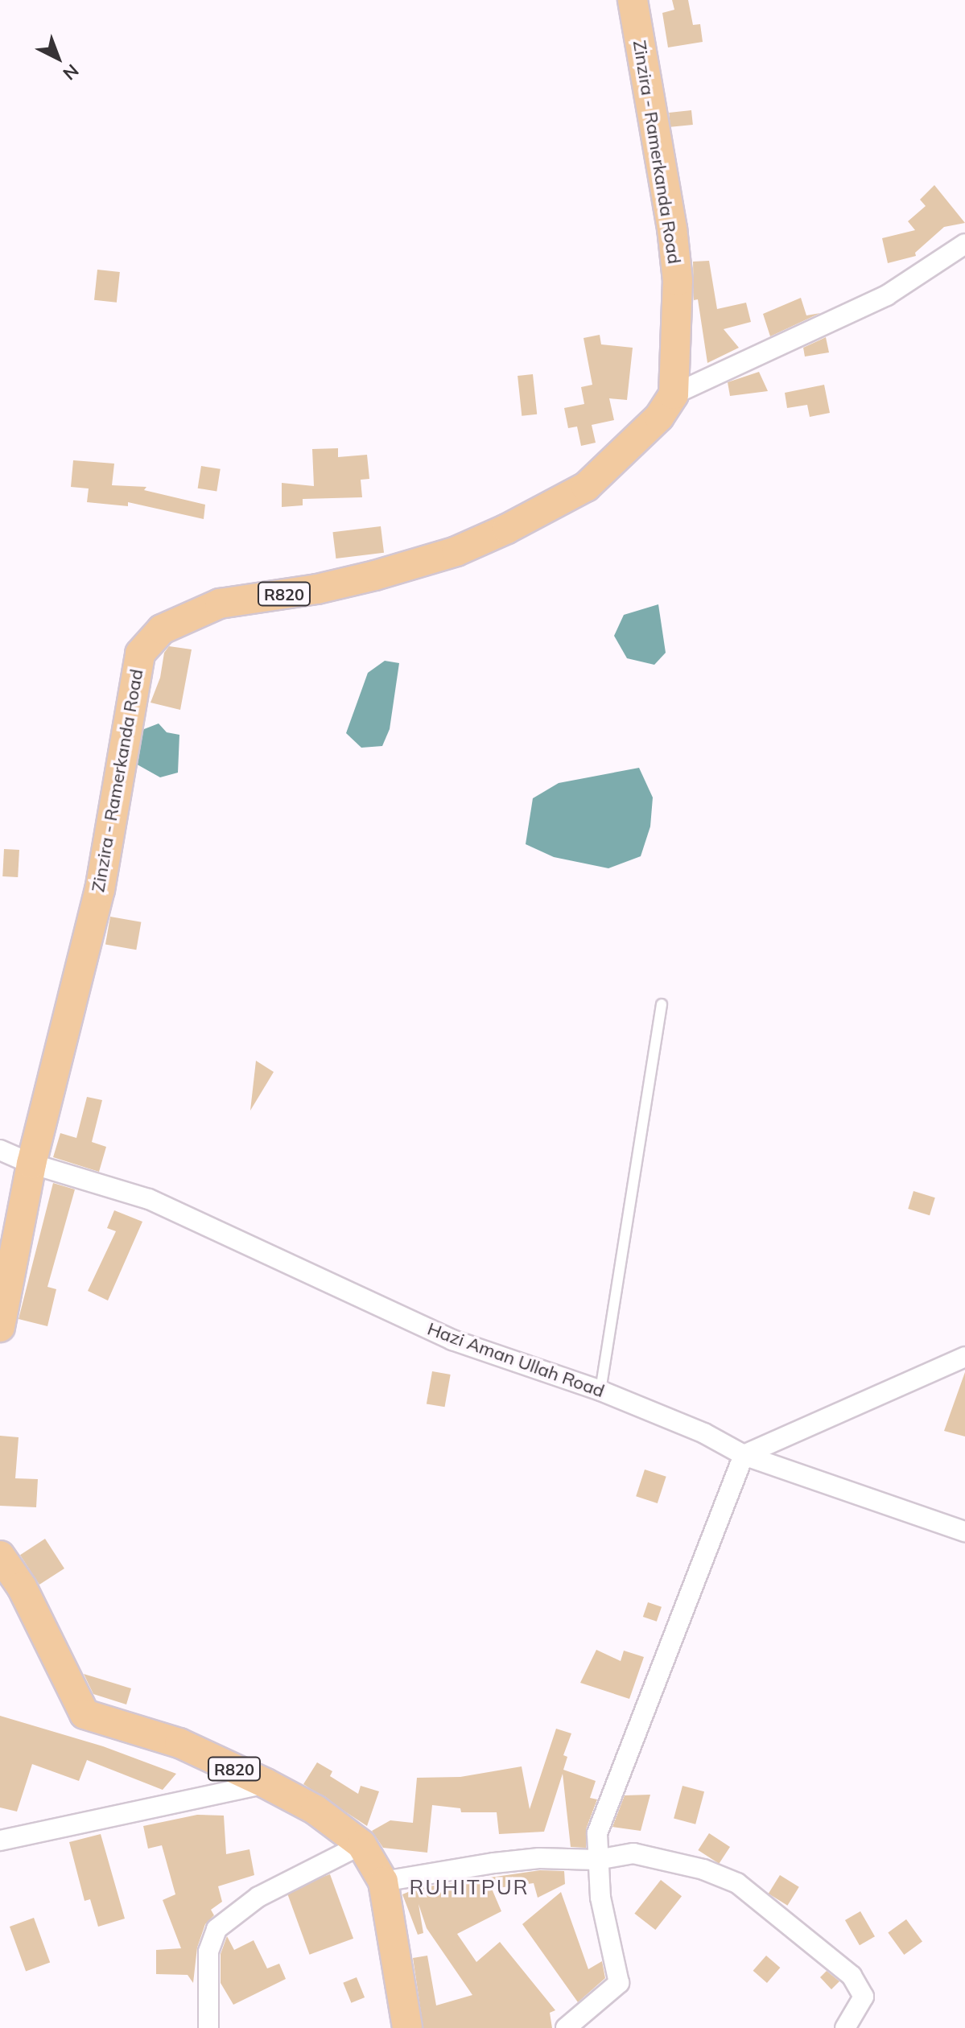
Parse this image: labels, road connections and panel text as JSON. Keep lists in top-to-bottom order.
{
  "streets": {
    "main road": ["Zinzira - Ramerkanda Road", "R820"],
    "street": ["Hazi Aman Ullah Road"]
  },
  "crossings": [
    ["Zinzira - Ramerkanda Road", "Hazi Aman Ullah Road"]
  ],
  "districts": ["RUHITPUR"],
  "north": "bottom right"
}
